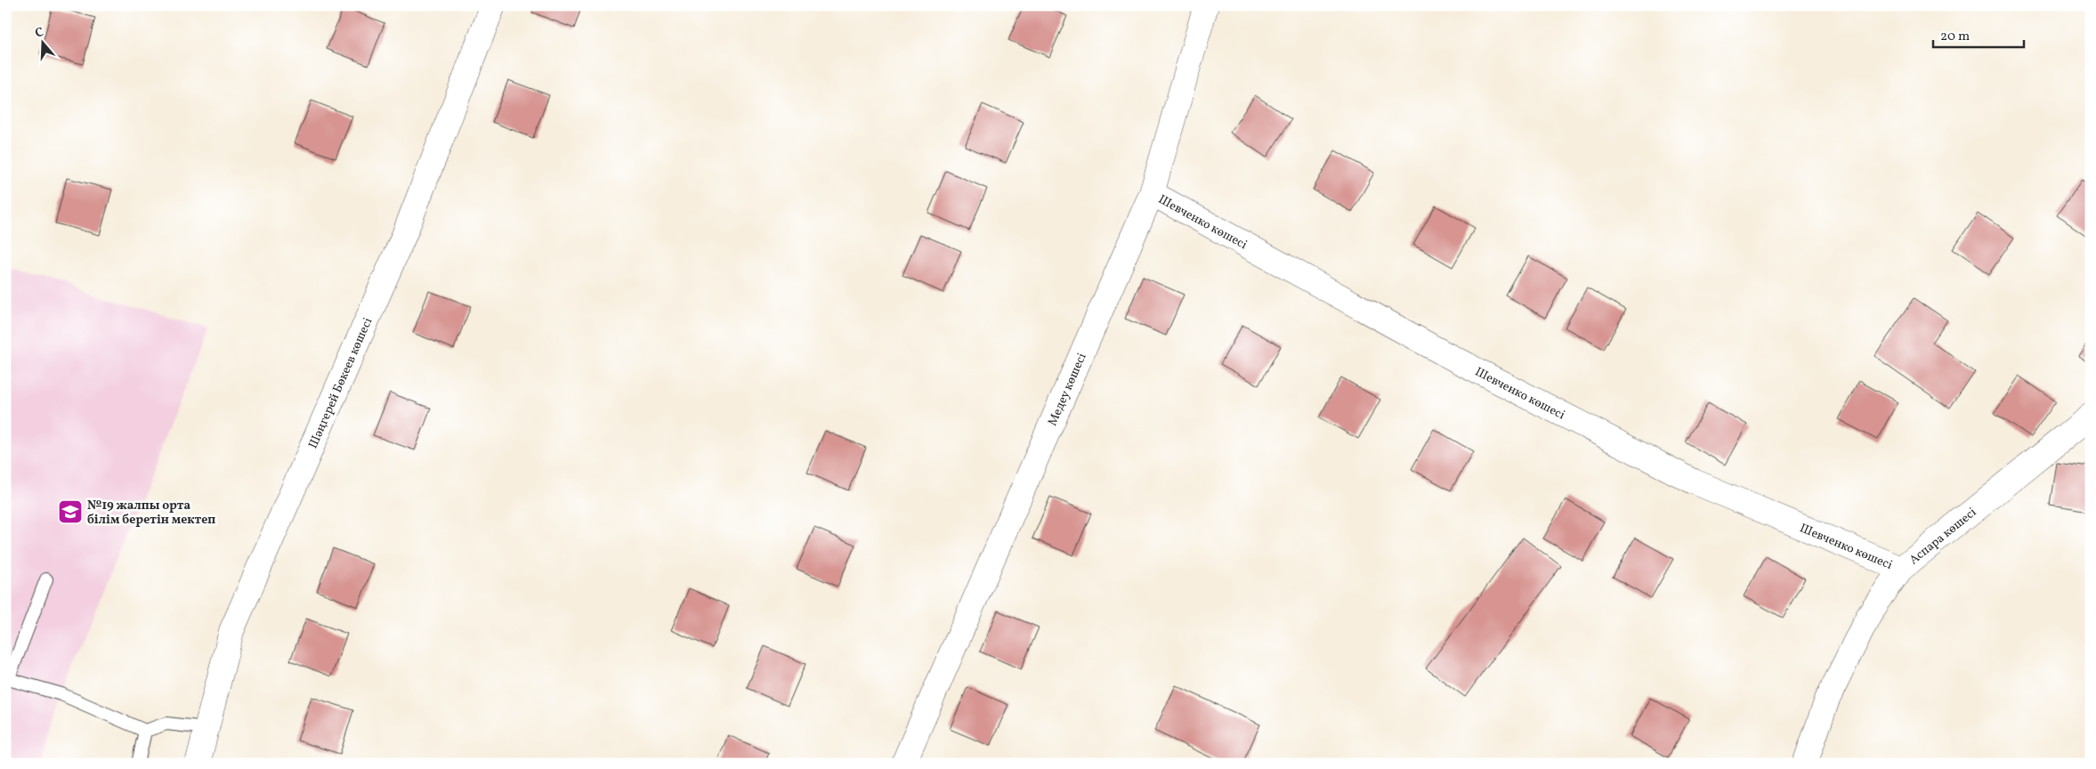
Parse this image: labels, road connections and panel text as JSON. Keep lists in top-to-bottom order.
{
  "streets": {
    "street": [
      "Шевченко көшесі",
      "Шәңгерей Бөкеев көшесі",
      "Медеу көшесі",
      "Аспара көшесі"
    ]
  },
  "crossings": [
    ["Шевченко көшесі", "Медеу көшесі"],
    ["Шевченко көшесі", "Аспара көшесі"]
  ],
  "places": {
    "school or university": ["№19 жалпы орта білім беретін мектеп"]
  },
  "scale_bar": "20 m",
  "north": "top"
}
